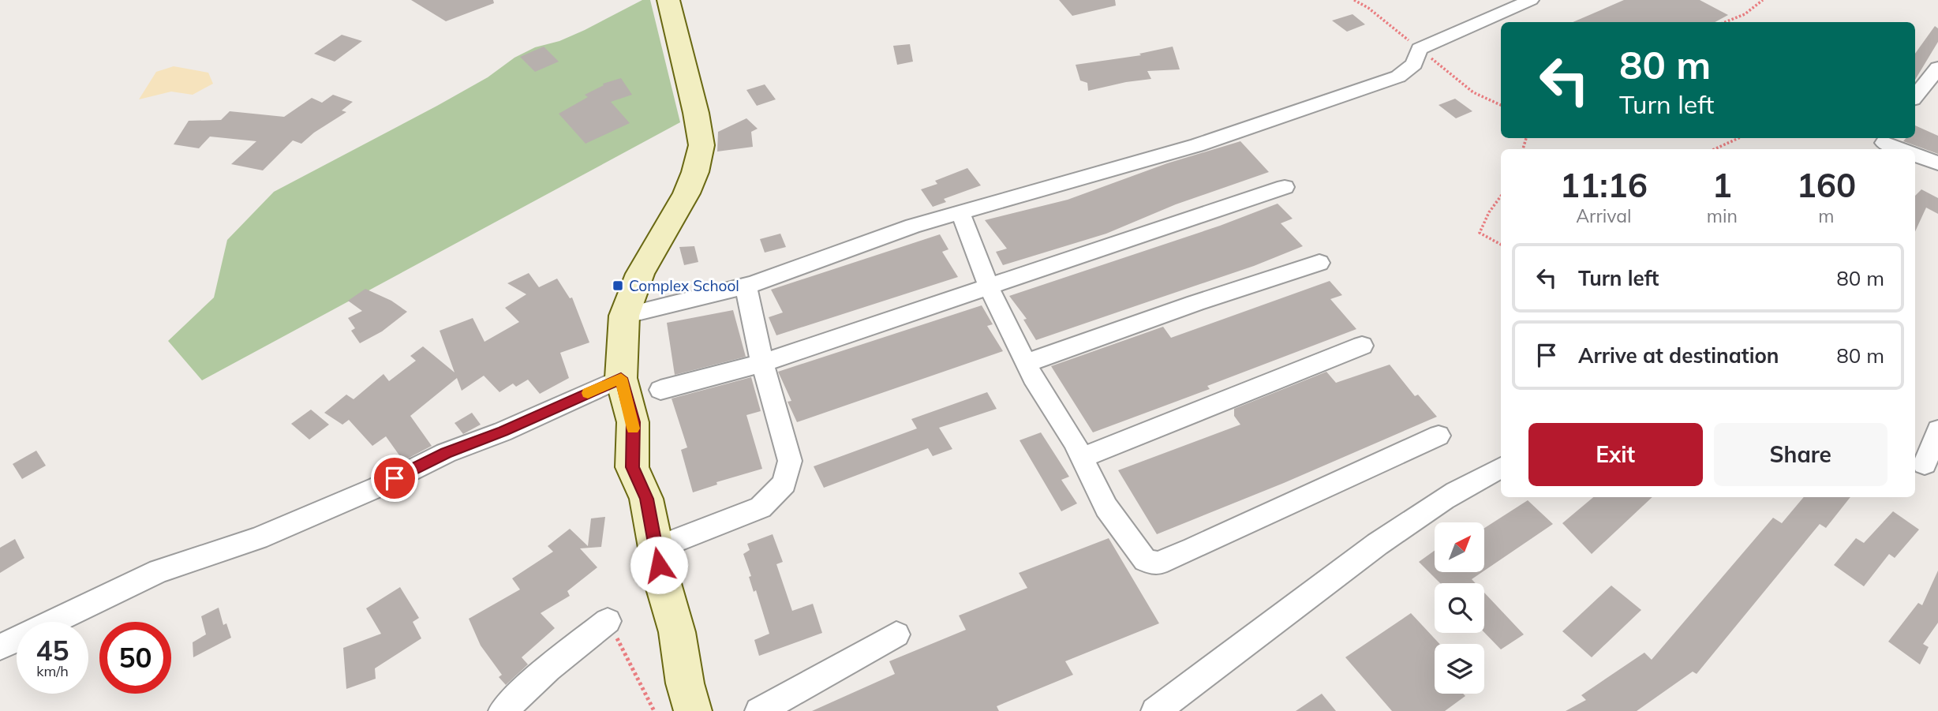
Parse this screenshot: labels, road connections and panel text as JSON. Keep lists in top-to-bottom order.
{
  "places": {
    "transit": ["Complex School"]
  },
  "north": "top right",
  "page": {
    "turn": ["80 m", "Turn left"],
    "eta": [
      "11:16",
      "Arrival",
      "1",
      "min",
      "160",
      "m"
    ],
    "list": [
      {
        "name": "Turn left",
        "value": "80 m"
      },
      {
        "name": "Arrive at destination",
        "value": "80 m"
      }
    ],
    "buttons": ["Exit", "Share"],
    "speed": "45 km/h",
    "limit": "50"
  }
}
